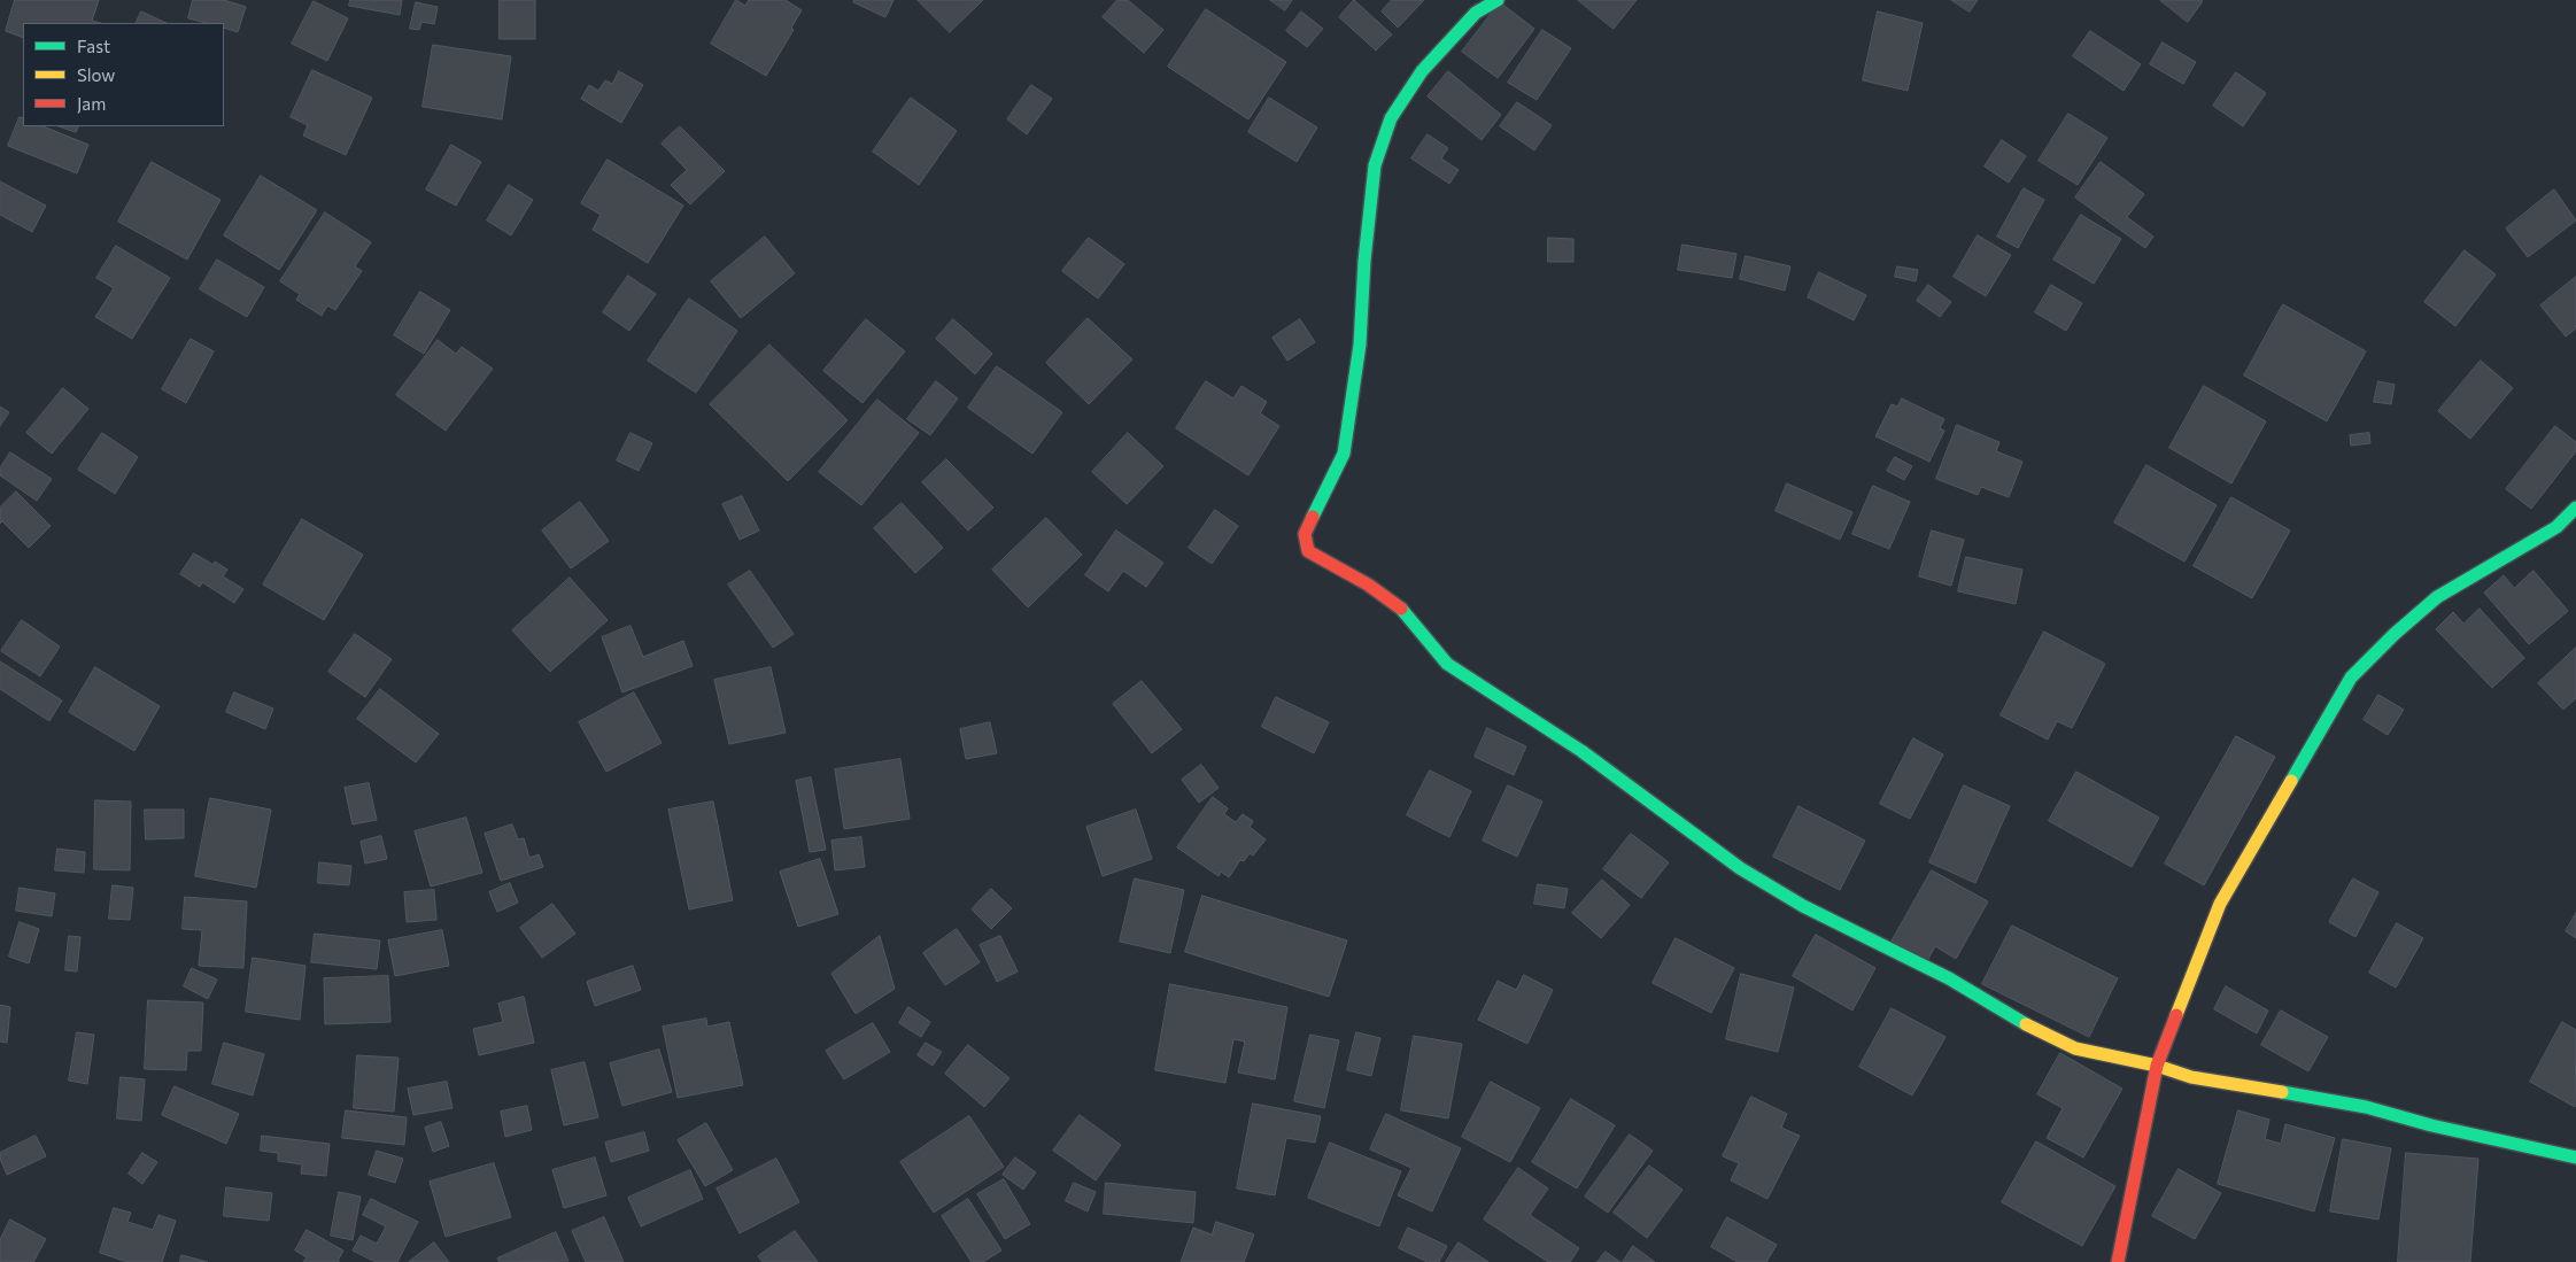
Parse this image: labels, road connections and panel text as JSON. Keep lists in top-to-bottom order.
{
  "legend": ["Fast", "Slow", "Jam"]
}
